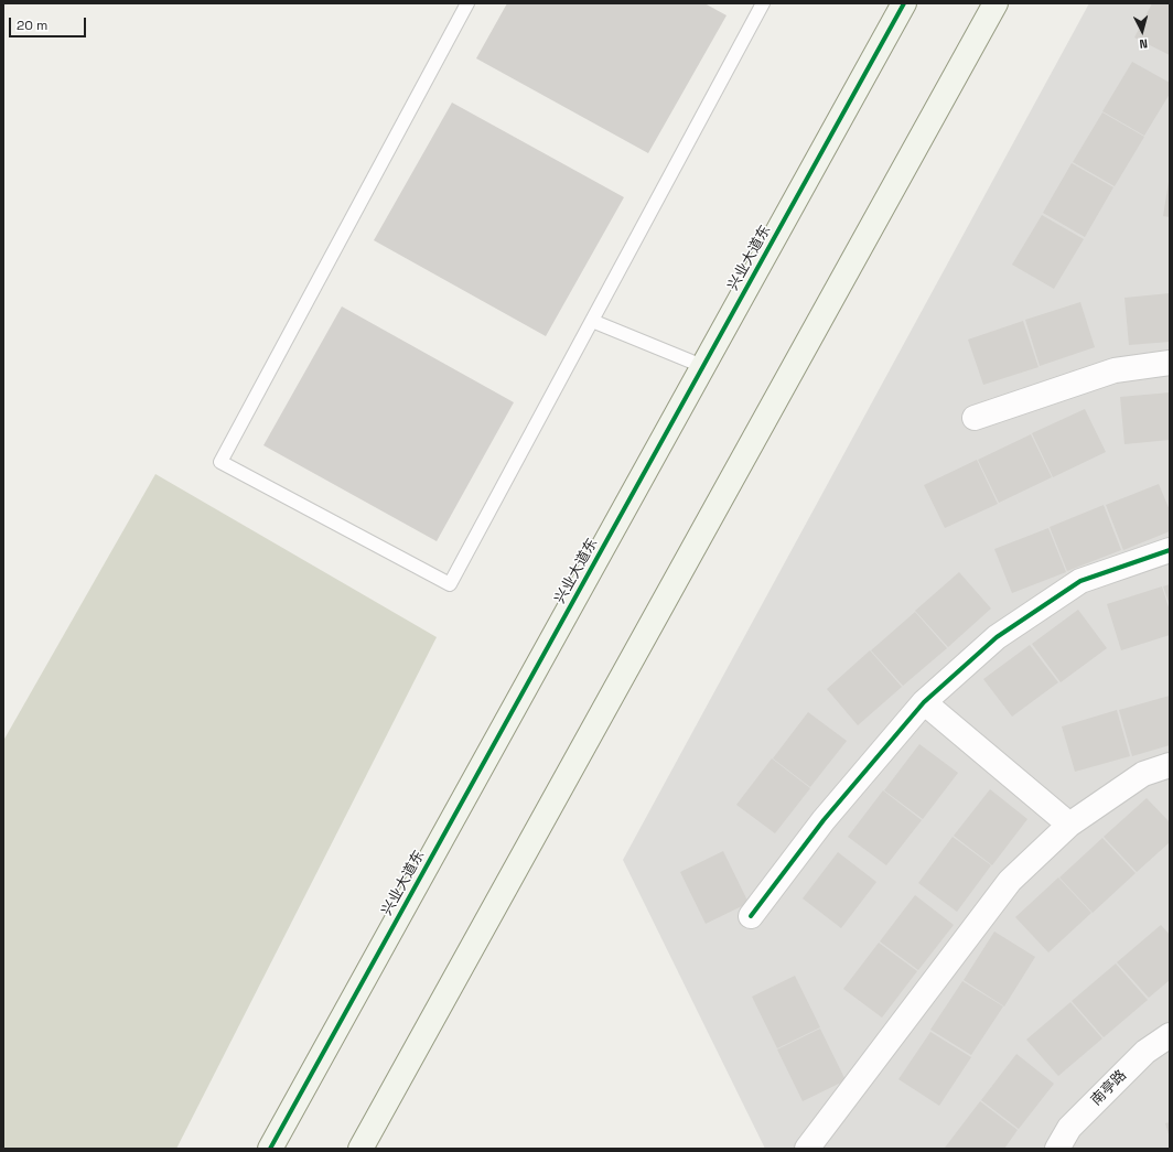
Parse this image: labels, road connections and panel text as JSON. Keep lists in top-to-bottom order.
{
  "streets": {
    "main road": ["兴业大道东"],
    "street": ["南亭路"]
  },
  "scale_bar": "20 m",
  "north": "bottom"
}
